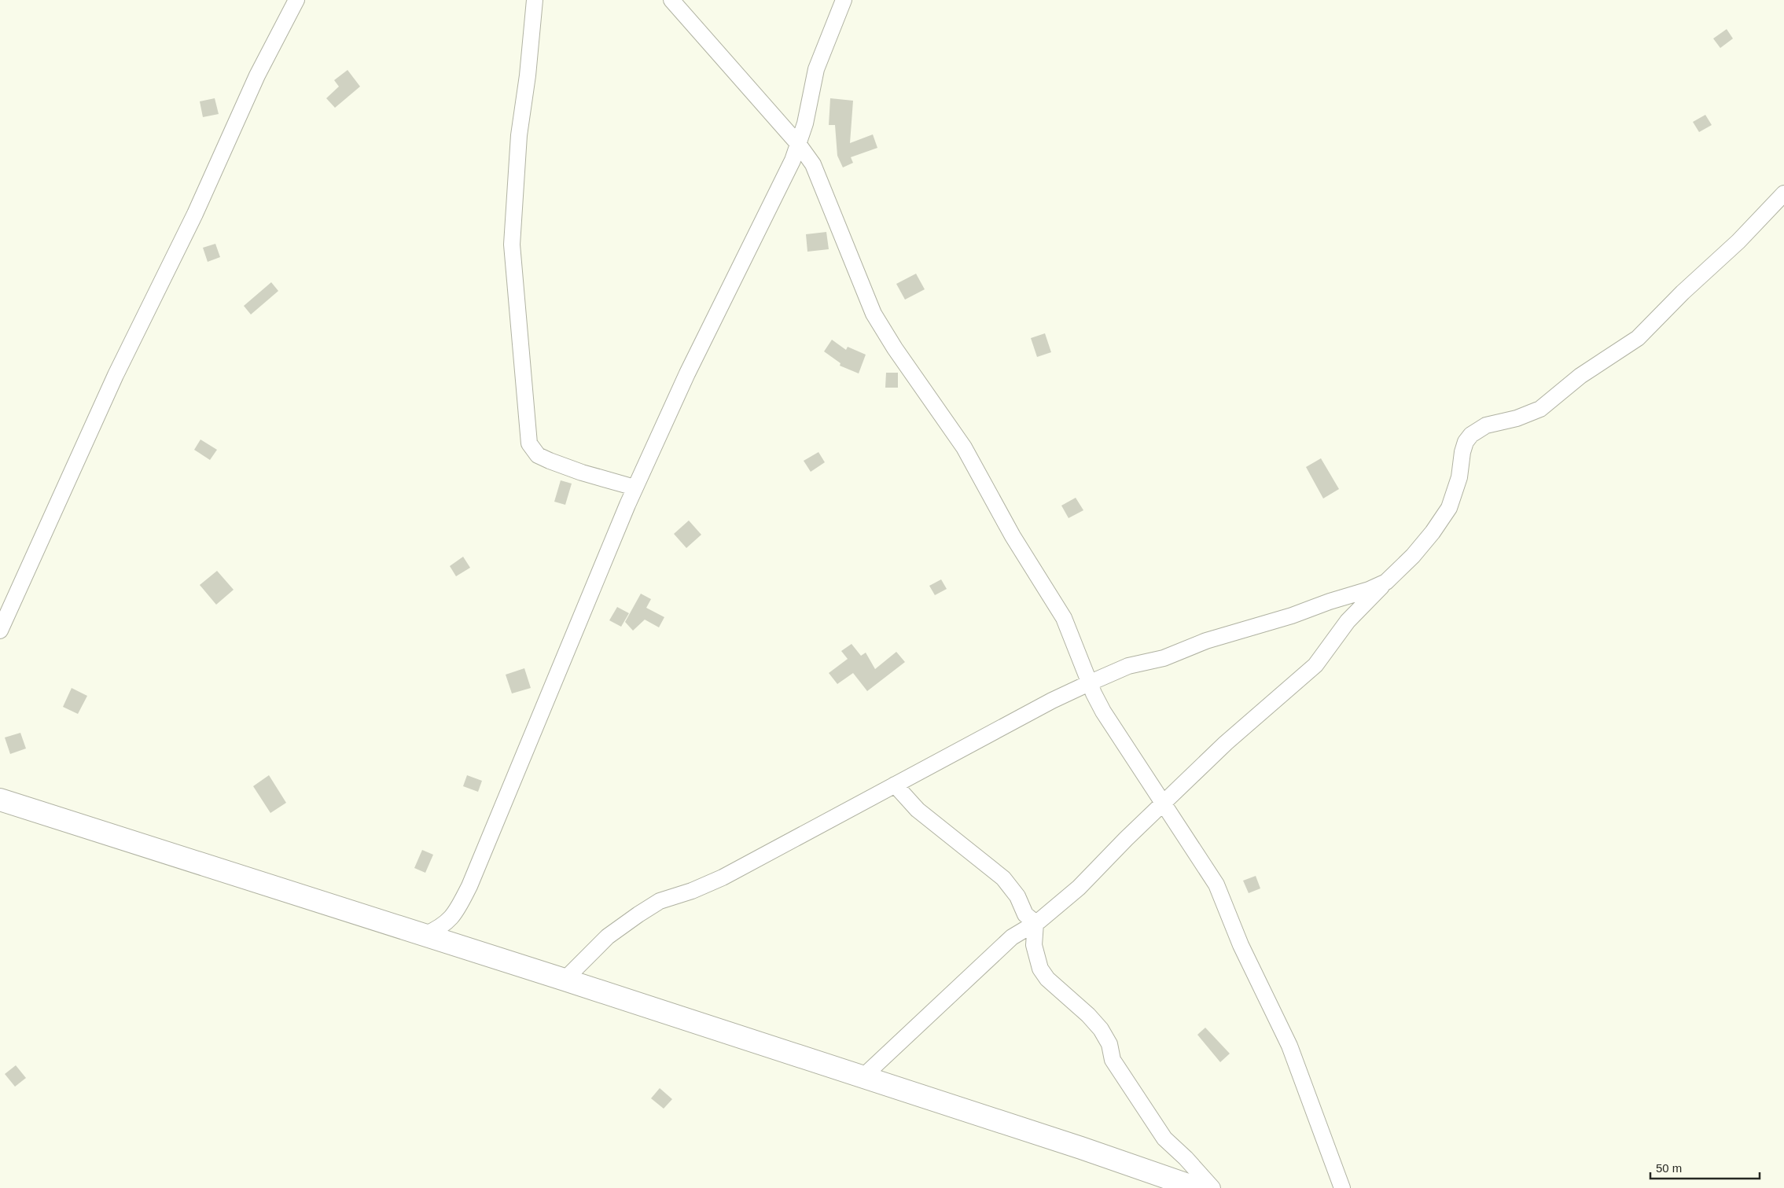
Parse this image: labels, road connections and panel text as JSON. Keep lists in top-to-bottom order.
{
  "scale_bar": "50 m"
}
